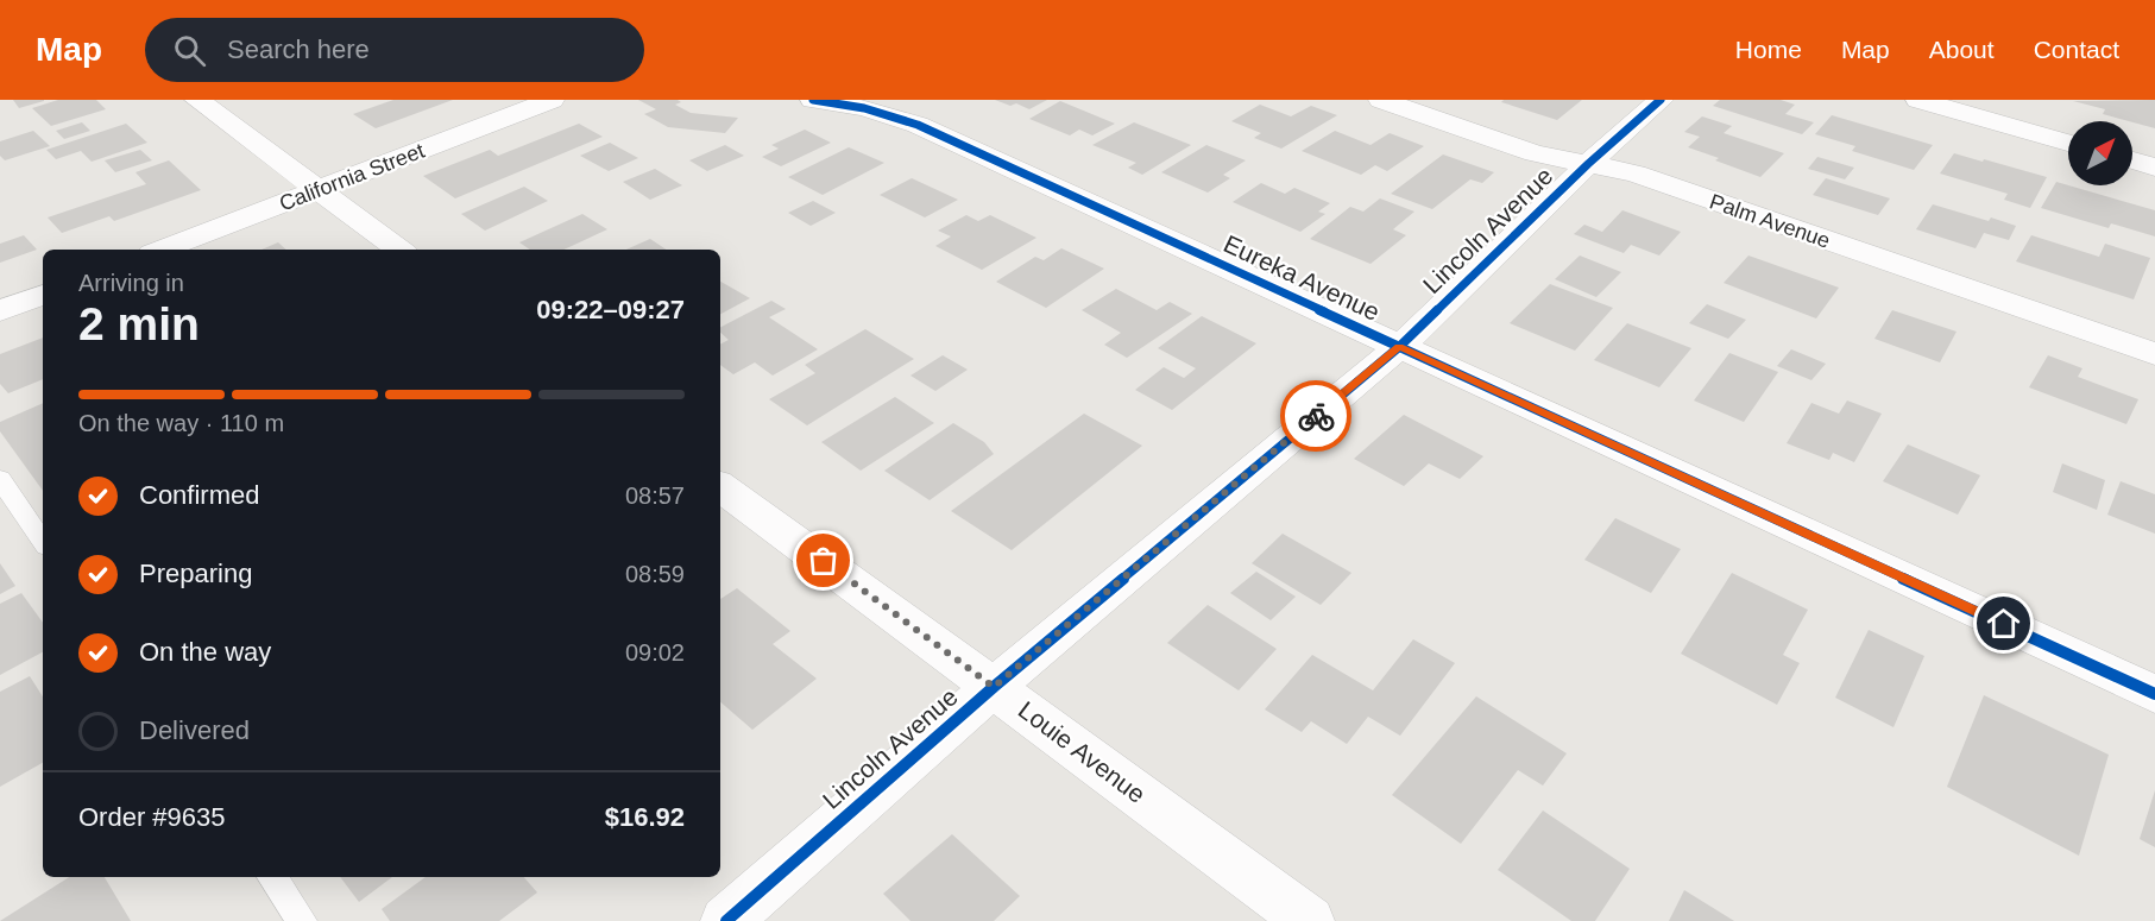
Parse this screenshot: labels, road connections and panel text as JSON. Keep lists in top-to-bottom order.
{
  "streets": {
    "street": [
      "California Street",
      "Palm Avenue",
      "Lincoln Avenue",
      "Eureka Avenue",
      "Louie Avenue"
    ]
  },
  "crossings": [
    ["Palm Avenue", "Lincoln Avenue"],
    ["Lincoln Avenue", "Eureka Avenue"],
    ["Lincoln Avenue", "Louie Avenue"]
  ],
  "north": "top right",
  "page": {
    "header": "Map",
    "search": "Search here",
    "nav": [
      "Home",
      "Map",
      "About",
      "Contact"
    ],
    "heading": ["2 min", "Arriving in", "09:22–09:27"],
    "panel": ["Order #9635", "$16.92"],
    "bar": "On the way · 110 m",
    "list": [
      ["Confirmed", "08:57"],
      ["Preparing", "08:59"],
      ["On the way", "09:02"],
      "Delivered"
    ]
  }
}
